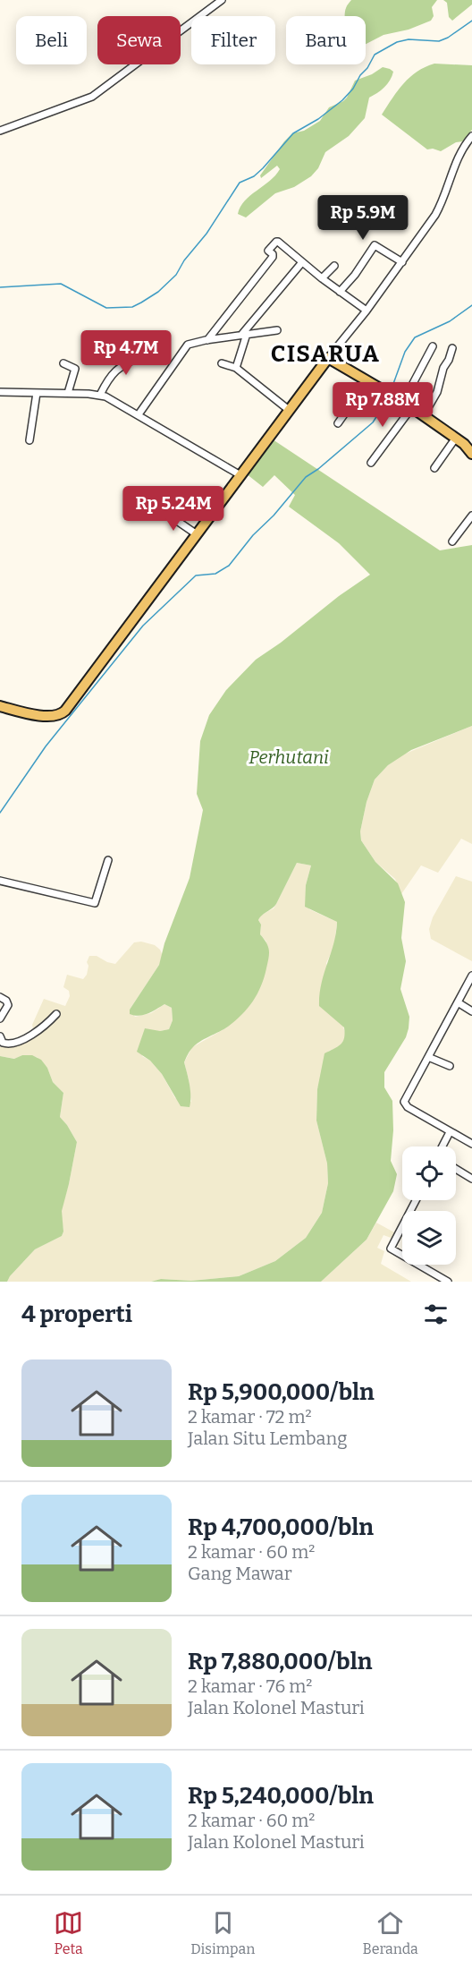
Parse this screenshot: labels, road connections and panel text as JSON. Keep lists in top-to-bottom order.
{
  "districts": ["CISARUA"],
  "parks": ["Perhutani"],
  "page": {
    "chip": [
      "Beli",
      "Sewa",
      "Filter",
      "Baru"
    ],
    "price": [
      "Rp 5.9M",
      "Rp 4.7M",
      "Rp 7.88M",
      "Rp 5.24M"
    ],
    "heading": "4 properti",
    "list": [
      {
        "name": "Rp 5,900,000/bln",
        "note": "2 kamar · 72 m² · Jalan Situ Lembang"
      },
      {
        "name": "Rp 4,700,000/bln",
        "note": "2 kamar · 60 m² · Gang Mawar"
      },
      {
        "name": "Rp 7,880,000/bln",
        "note": "2 kamar · 76 m² · Jalan Kolonel Masturi"
      },
      {
        "name": "Rp 5,240,000/bln",
        "note": "2 kamar · 60 m² · Jalan Kolonel Masturi"
      }
    ],
    "tabs": ["Peta", "Disimpan", "Beranda"]
  }
}
